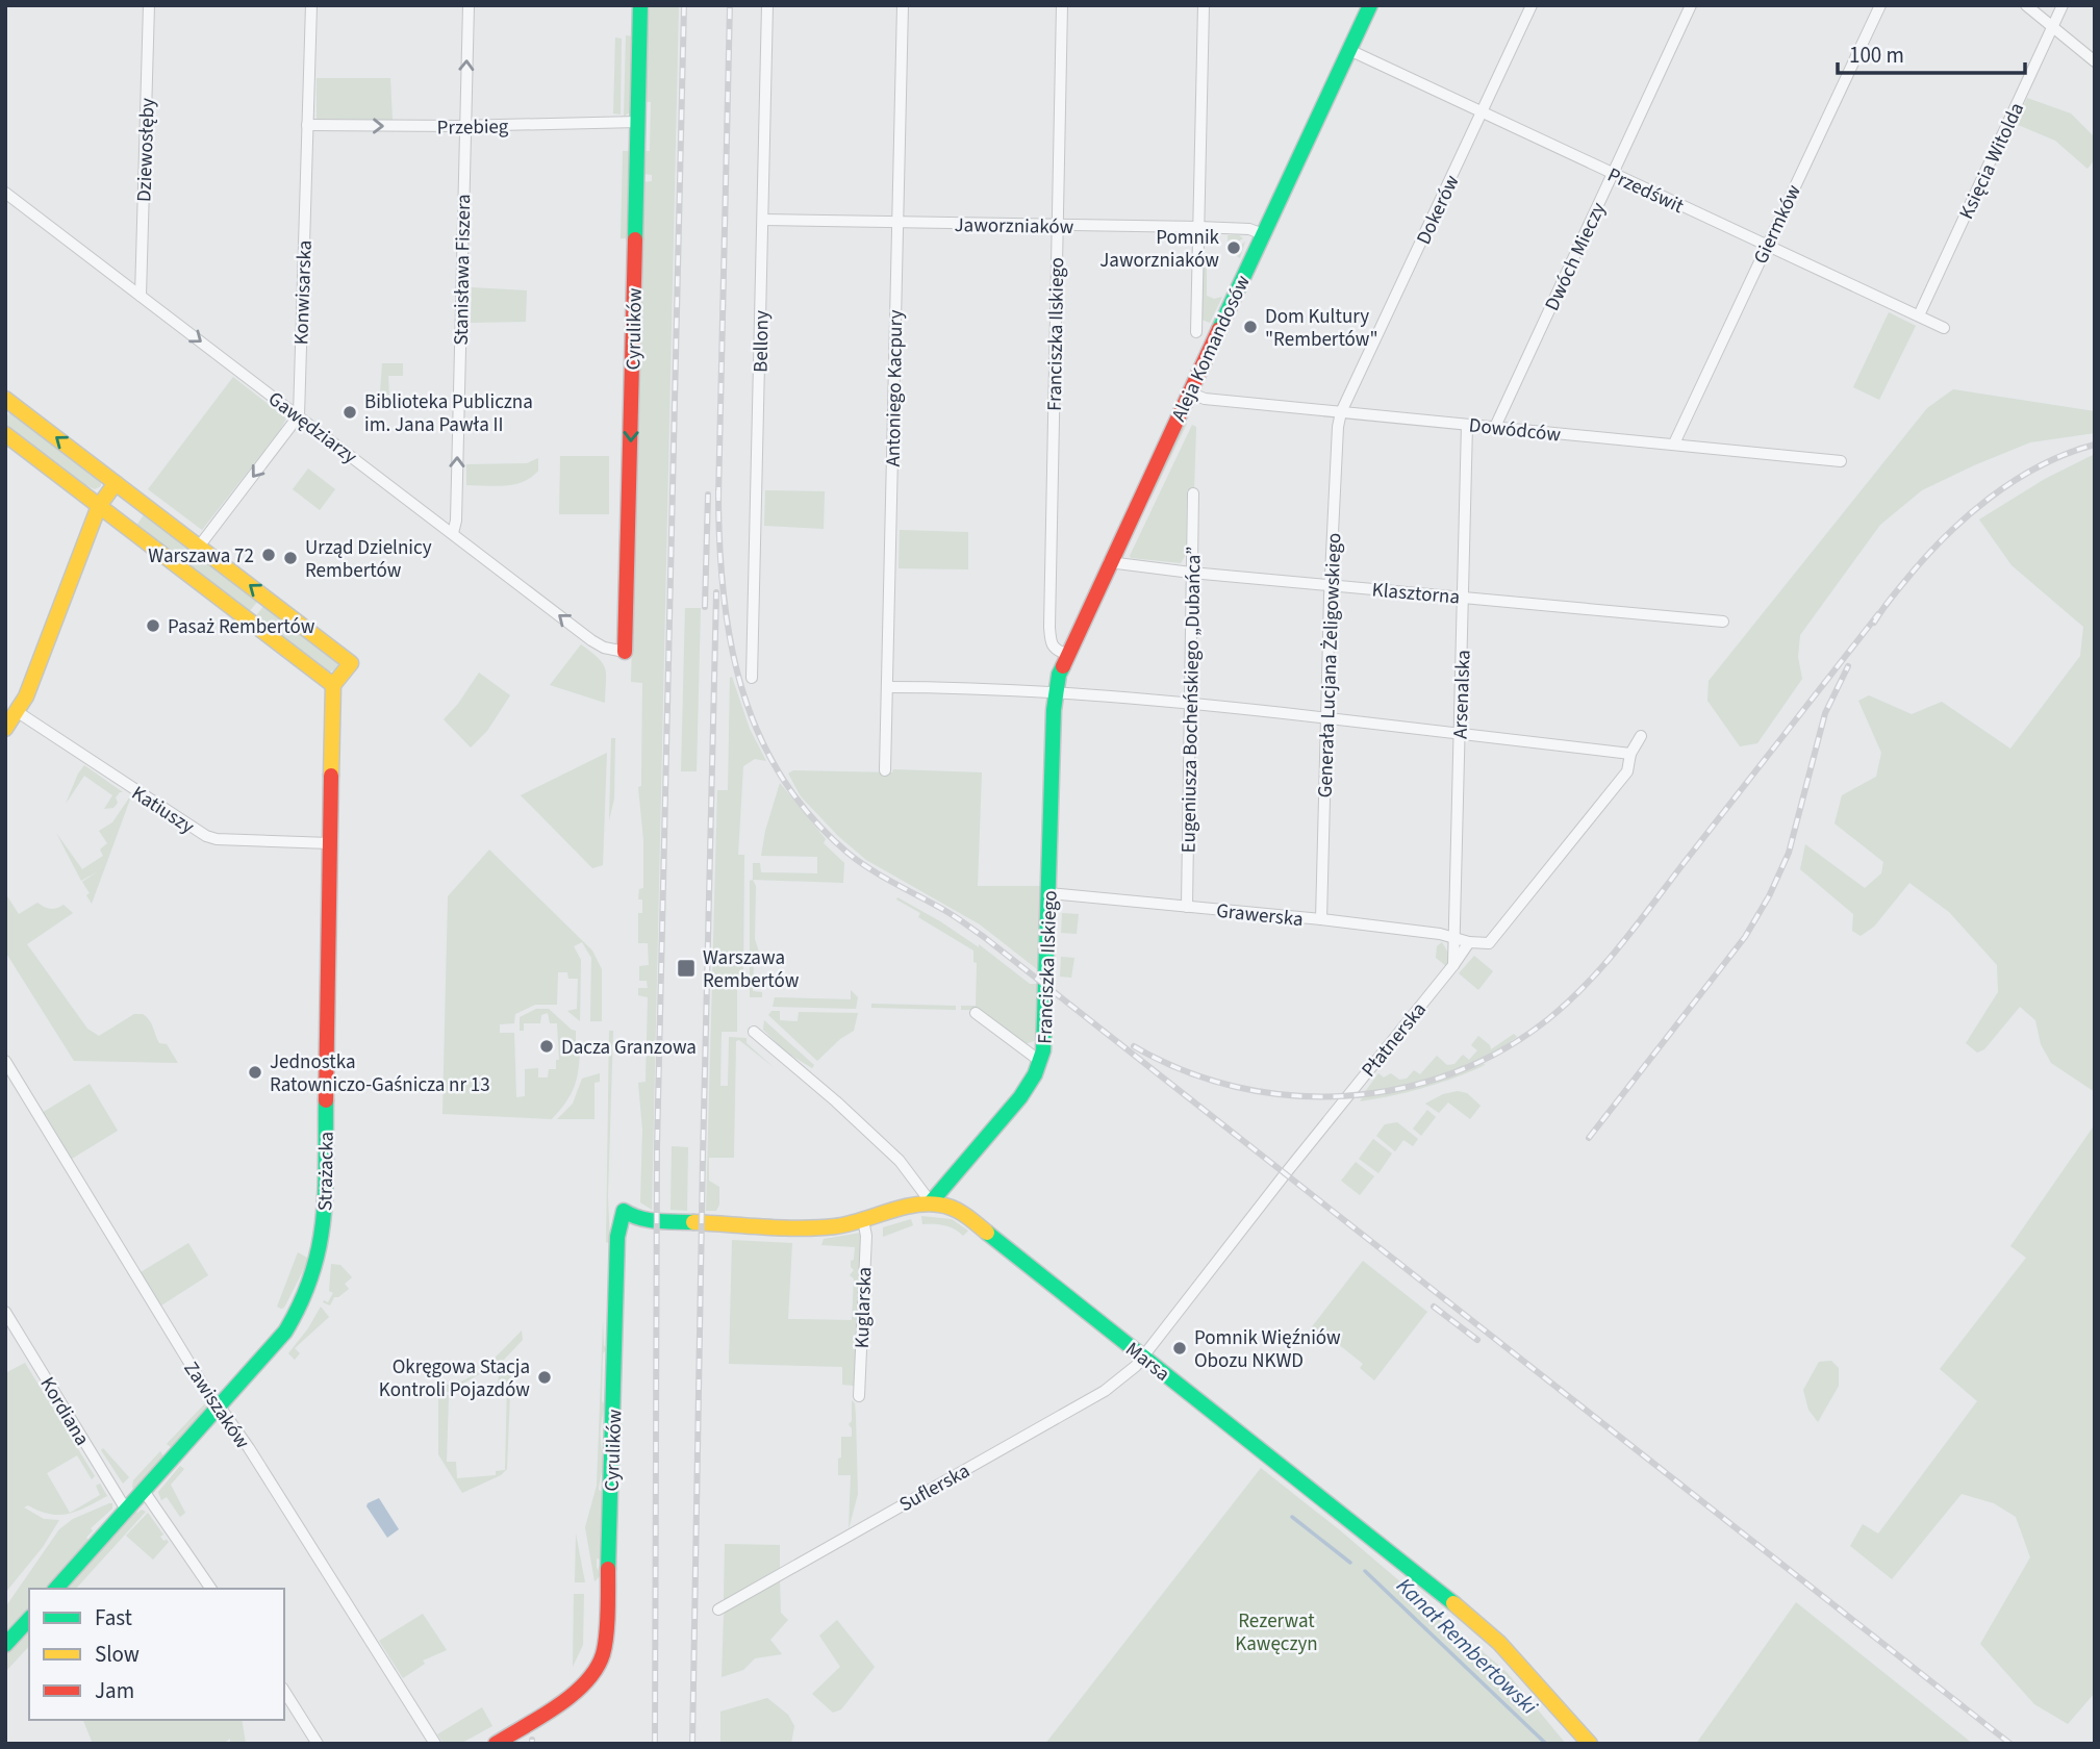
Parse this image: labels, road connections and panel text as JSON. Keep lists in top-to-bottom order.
{
  "streets": {
    "street": [
      "Przebieg",
      "Dziewosłęby",
      "Księcia Witolda",
      "Przedświt",
      "Dokerów",
      "Giermków",
      "Jaworzniaków",
      "Dwóch Mieczy",
      "Stanisława Fiszera",
      "Konwisarska",
      "Cyrulików",
      "Franciszka Ilskiego",
      "Bellony",
      "Aleja Komandosów",
      "Antoniego Kacpury",
      "Gawędziarzy",
      "Dowódców",
      "Klasztorna",
      "Generała Lucjana Żeligowskiego",
      "Arsenalska",
      "Eugeniusza Bocheńskiego „Dubańca”",
      "Katiuszy",
      "Grawerska",
      "Płatnerska",
      "Strażacka",
      "Kuglarska",
      "Marsa",
      "Zawiszaków",
      "Kordiana",
      "Suflerska"
    ]
  },
  "crossings": [
    ["Przebieg", "Stanisława Fiszera"],
    ["Przebieg", "Konwisarska"],
    ["Przebieg", "Cyrulików"],
    ["Dziewosłęby", "Gawędziarzy"],
    ["Księcia Witolda", "Przedświt"],
    ["Przedświt", "Dokerów"],
    ["Przedświt", "Giermków"],
    ["Przedświt", "Dwóch Mieczy"],
    ["Przedświt", "Aleja Komandosów"],
    ["Dokerów", "Dowódców"],
    ["Dokerów", "Generała Lucjana Żeligowskiego"],
    ["Giermków", "Dowódców"],
    ["Jaworzniaków", "Franciszka Ilskiego"],
    ["Jaworzniaków", "Bellony"],
    ["Jaworzniaków", "Aleja Komandosów"],
    ["Jaworzniaków", "Antoniego Kacpury"],
    ["Dwóch Mieczy", "Dowódców"],
    ["Stanisława Fiszera", "Gawędziarzy"],
    ["Konwisarska", "Gawędziarzy"],
    ["Cyrulików", "Gawędziarzy"],
    ["Cyrulików", "Marsa"],
    ["Franciszka Ilskiego", "Aleja Komandosów"],
    ["Franciszka Ilskiego", "Grawerska"],
    ["Franciszka Ilskiego", "Marsa"],
    ["Aleja Komandosów", "Dowódców"],
    ["Aleja Komandosów", "Klasztorna"],
    ["Dowódców", "Generała Lucjana Żeligowskiego"],
    ["Dowódców", "Arsenalska"],
    ["Klasztorna", "Generała Lucjana Żeligowskiego"],
    ["Klasztorna", "Arsenalska"],
    ["Klasztorna", "Eugeniusza Bocheńskiego „Dubańca”"],
    ["Generała Lucjana Żeligowskiego", "Grawerska"],
    ["Arsenalska", "Grawerska"],
    ["Arsenalska", "Płatnerska"],
    ["Eugeniusza Bocheńskiego „Dubańca”", "Grawerska"],
    ["Katiuszy", "Strażacka"],
    ["Grawerska", "Płatnerska"],
    ["Płatnerska", "Marsa"],
    ["Płatnerska", "Suflerska"],
    ["Strażacka", "Zawiszaków"],
    ["Strażacka", "Kordiana"],
    ["Kuglarska", "Marsa"],
    ["Marsa", "Suflerska"]
  ],
  "one_way": ["Przebieg", "Stanisława Fiszera", "Cyrulików"],
  "water": ["Kanał Rembertowski"],
  "parks": ["Rezerwat Kawęczyn"],
  "places": {
    "other": [
      "Pomnik Jaworzniaków",
      "Dom Kultury \"Rembertów\"",
      "Biblioteka Publiczna im. Jana Pawła II",
      "Warszawa 72",
      "Urząd Dzielnicy Rembertów",
      "Pasaż Rembertów",
      "Dacza Granzowa",
      "Jednostka Ratowniczo-Gaśnicza nr 13",
      "Pomnik Więźniów Obozu NKWD",
      "Okręgowa Stacja Kontroli Pojazdów"
    ],
    "transit": ["Warszawa Rembertów"]
  },
  "legend": ["Fast", "Slow", "Jam"],
  "scale_bar": "100 m"
}
